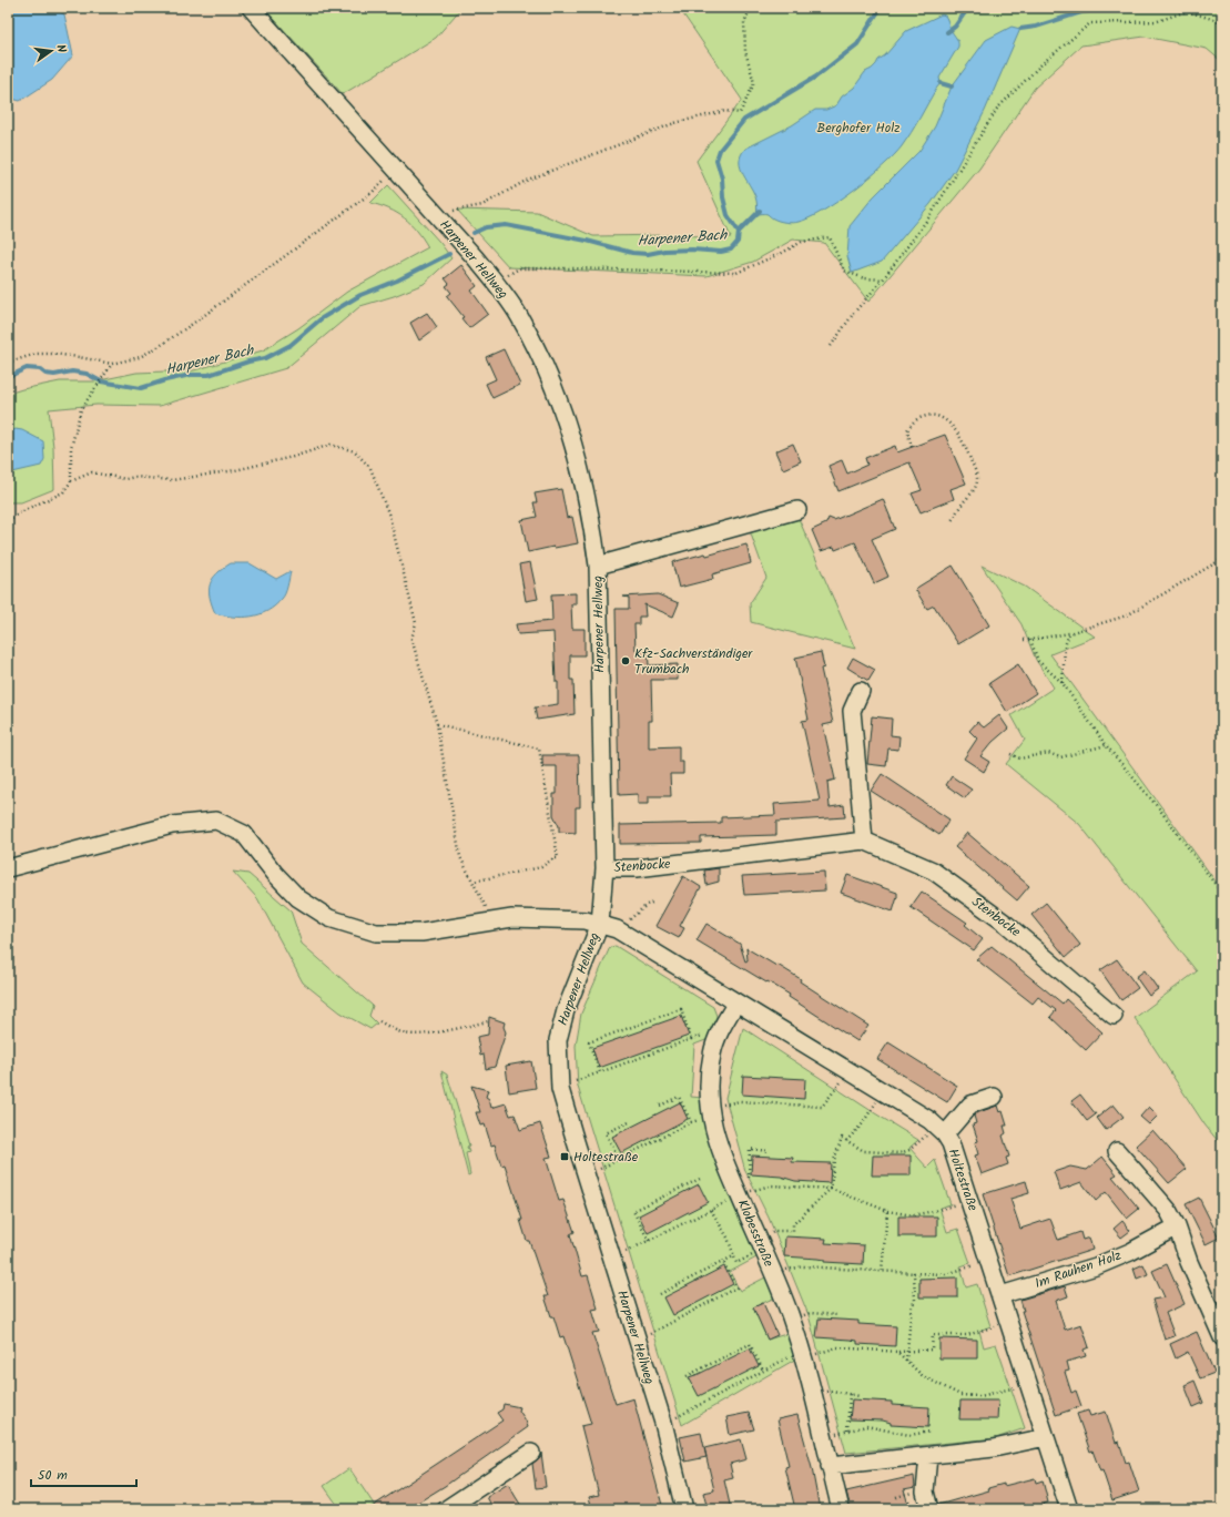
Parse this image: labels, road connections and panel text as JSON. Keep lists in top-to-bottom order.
{
  "streets": {
    "street": [
      "Harpener Hellweg",
      "Stenbocke",
      "Holtestraße",
      "Klobesstraße",
      "Im Rauhen Holz"
    ]
  },
  "crossings": [
    ["Harpener Hellweg", "Stenbocke"],
    ["Harpener Hellweg", "Holtestraße"],
    ["Holtestraße", "Klobesstraße"],
    ["Holtestraße", "Im Rauhen Holz"]
  ],
  "water": ["Harpener Bach"],
  "parks": ["Berghofer Holz"],
  "places": {
    "other": ["Kfz-Sachverständiger Trumbach"],
    "transit": ["Holtestraße"]
  },
  "scale_bar": "50 m",
  "north": "right"
}
